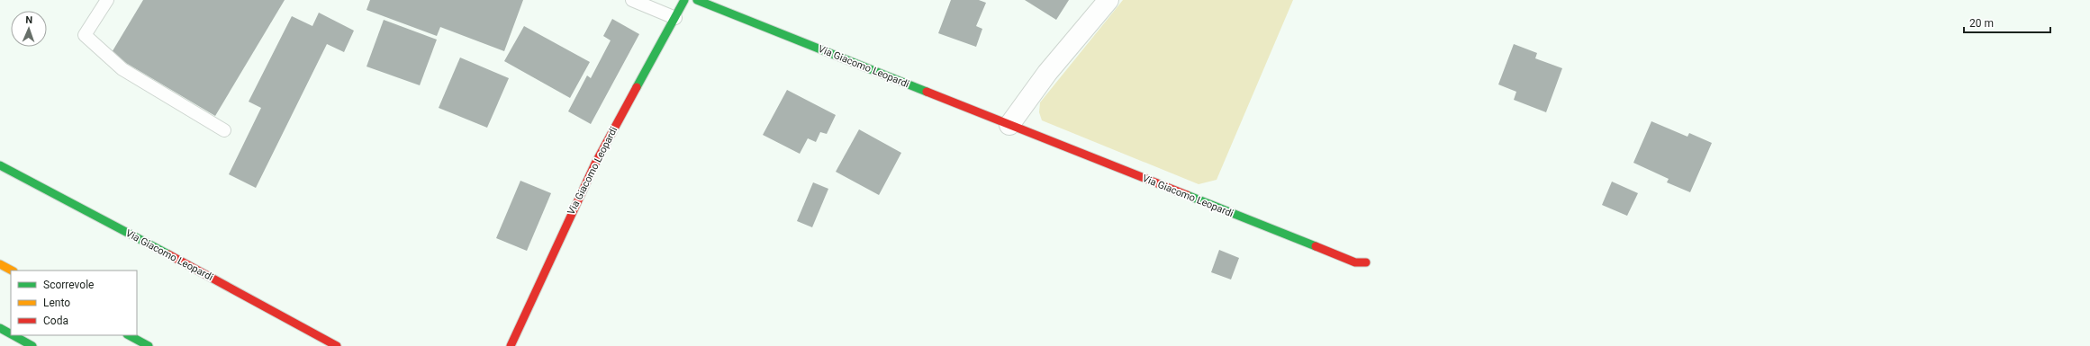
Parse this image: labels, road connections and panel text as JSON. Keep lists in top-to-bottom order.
{
  "streets": {
    "main road": ["Via Giacomo Leopardi"]
  },
  "legend": ["Scorrevole", "Lento", "Coda"],
  "scale_bar": "20 m",
  "north": "top"
}
